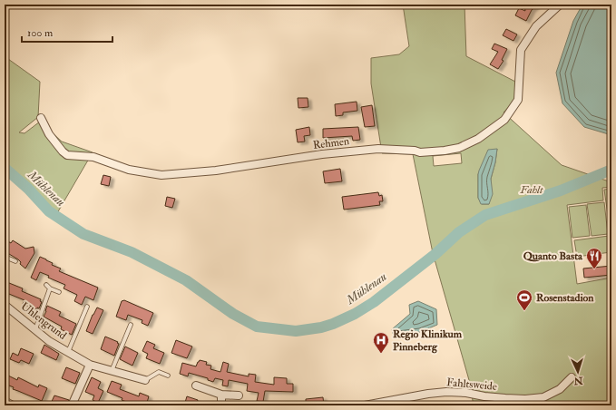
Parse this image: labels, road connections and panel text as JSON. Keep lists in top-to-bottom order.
{
  "streets": {
    "street": ["Rehmen", "Uhlengrund", "Fahltsweide"]
  },
  "water": ["Mühlenau"],
  "parks": ["Fahlt"],
  "places": {
    "restaurant": ["Quanto Basta"],
    "sports": ["Rosenstadion"],
    "hospital": ["Regio Klinikum Pinneberg"]
  },
  "scale_bar": "100 m",
  "north": "bottom"
}
